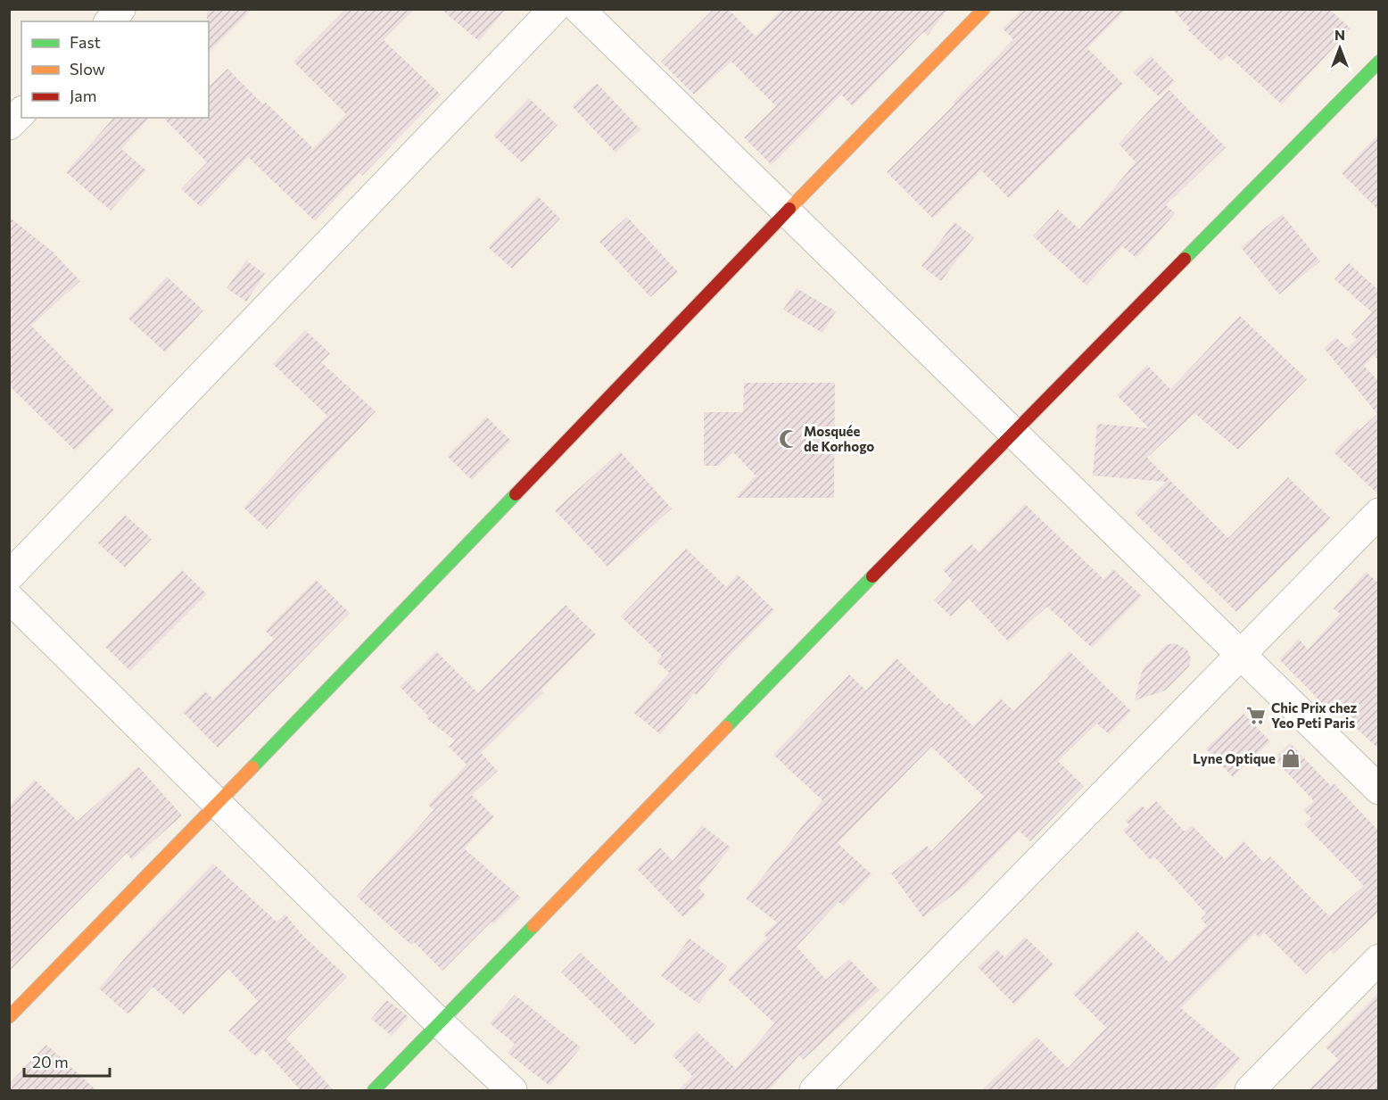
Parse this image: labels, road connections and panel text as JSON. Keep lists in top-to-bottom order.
{
  "places": {
    "mosque": ["Mosquée de Korhogo"],
    "supermarket": ["Chic Prix chez Yeo Peti Paris"],
    "shop": ["Lyne Optique"]
  },
  "legend": ["Fast", "Slow", "Jam"],
  "scale_bar": "20 m",
  "north": "top"
}
